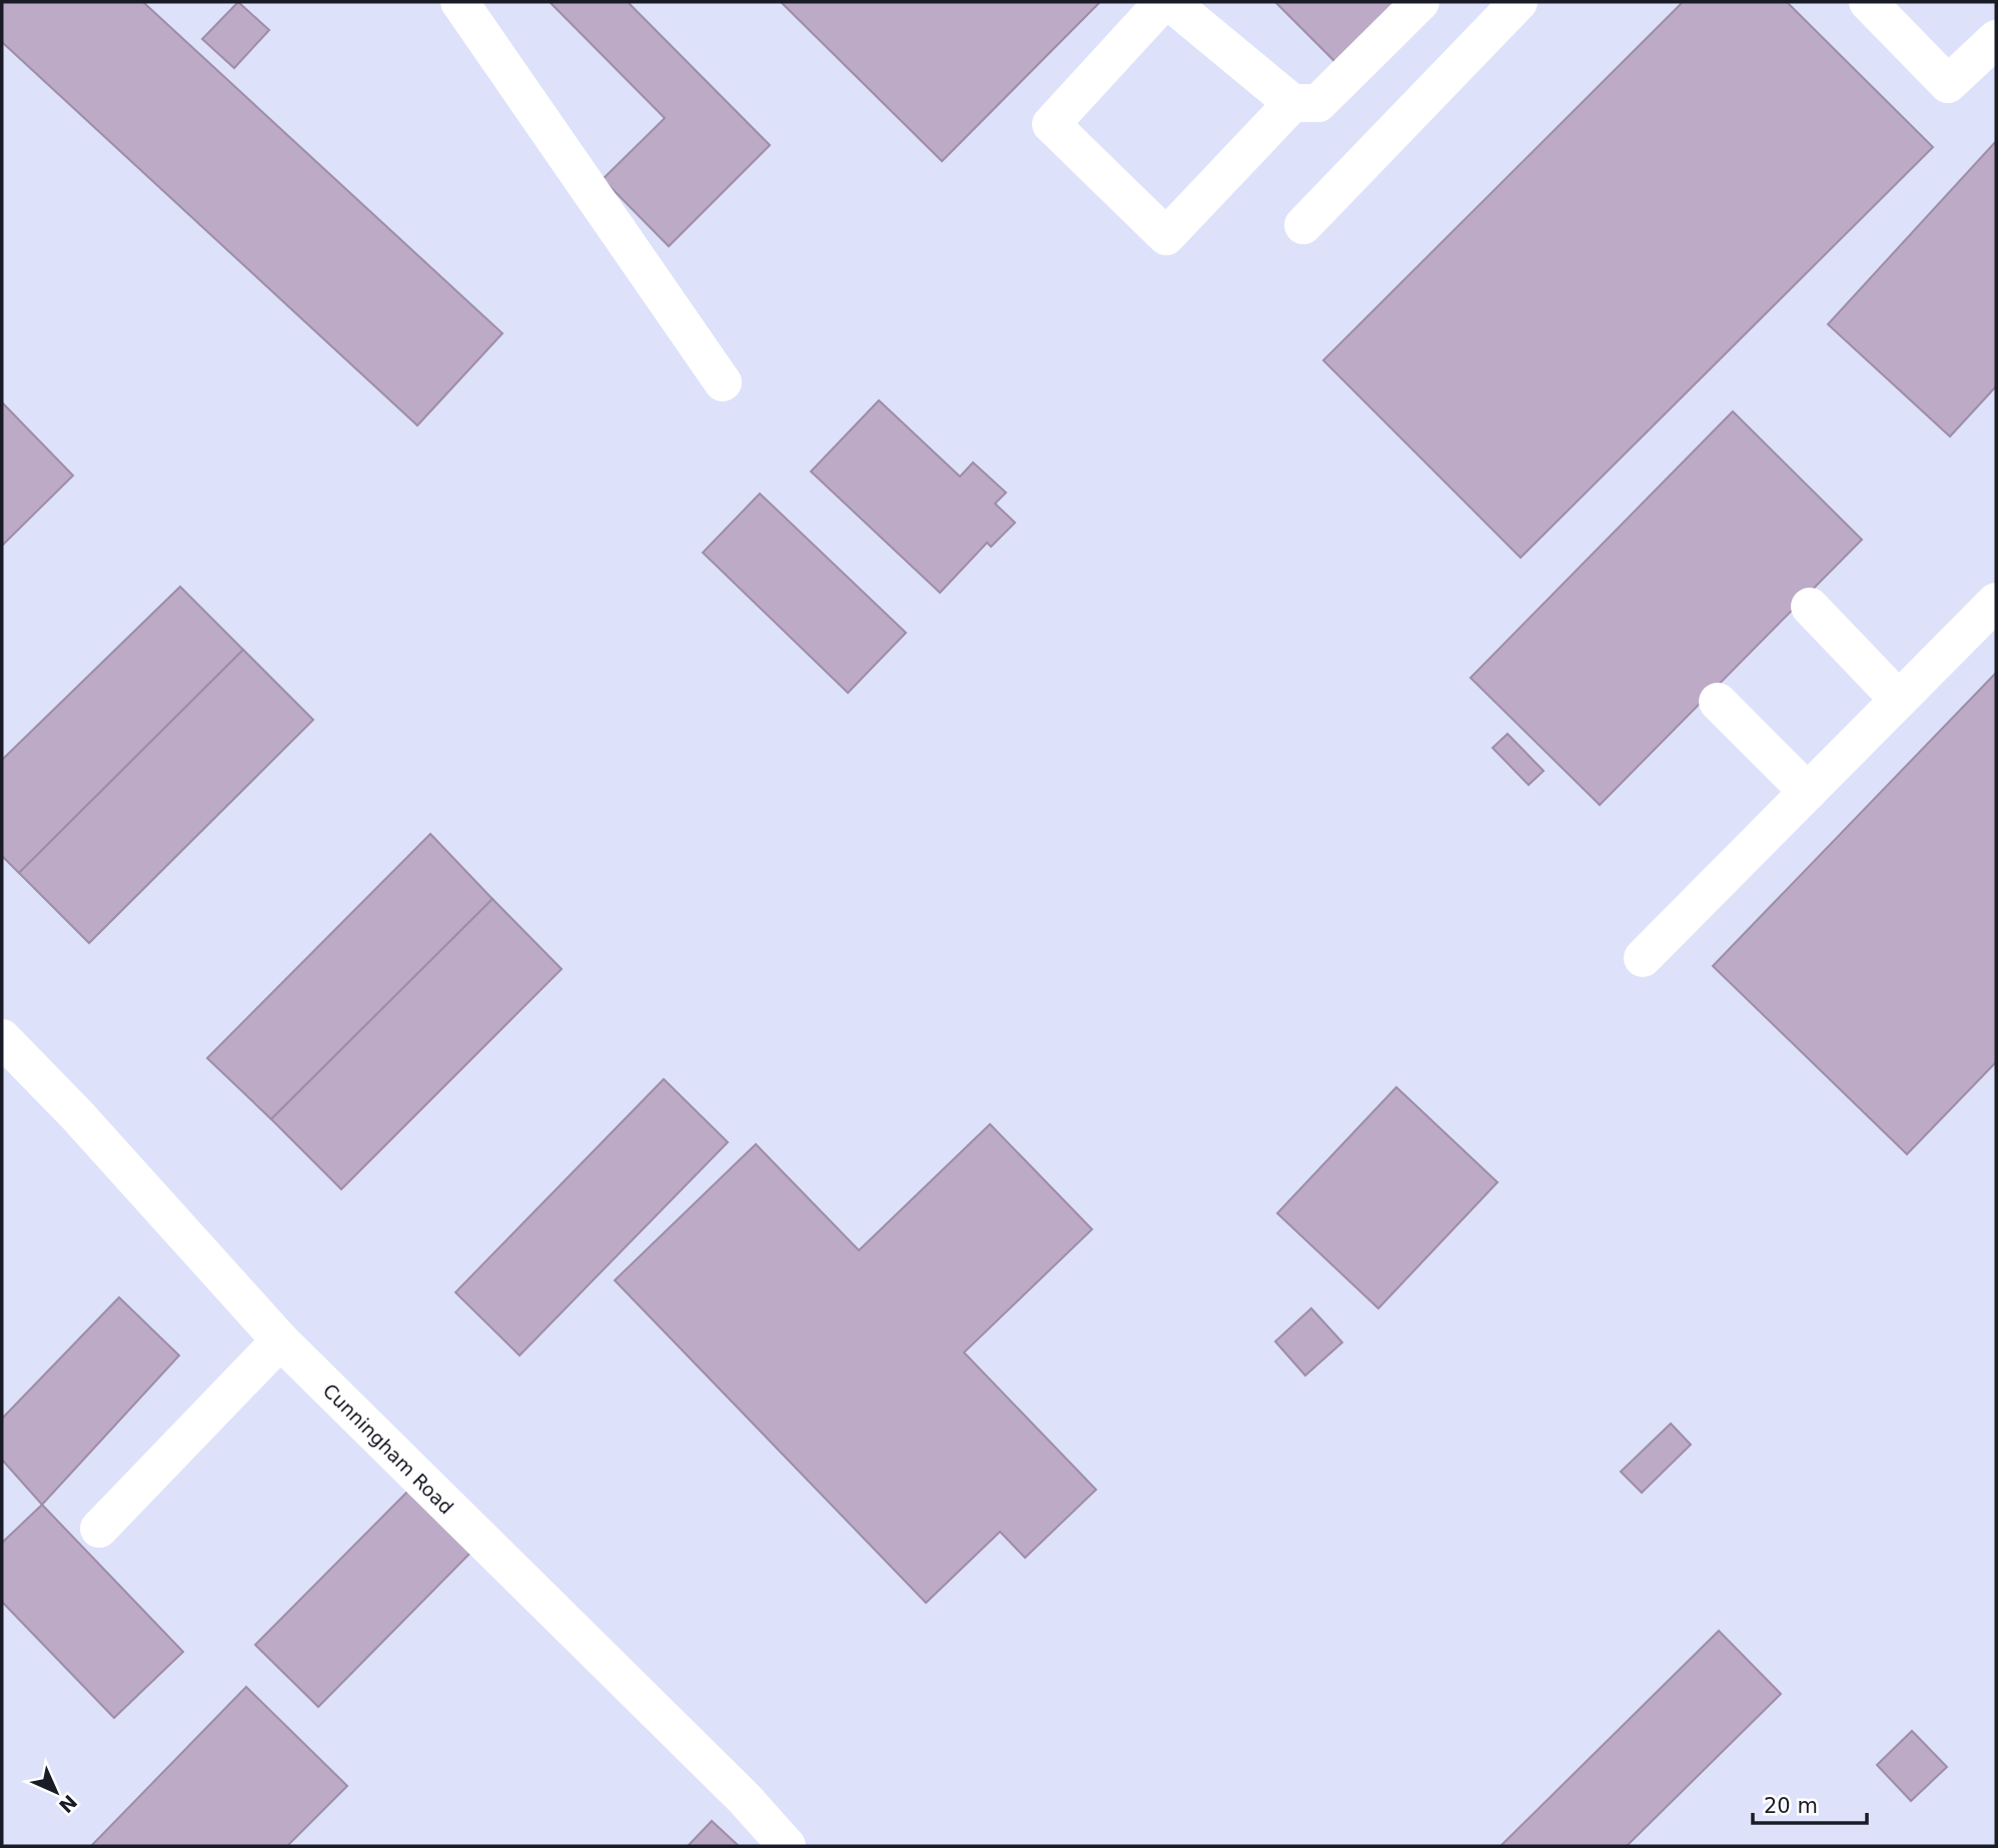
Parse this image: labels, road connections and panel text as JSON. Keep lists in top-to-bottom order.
{
  "streets": {
    "street": ["Cunningham Road"]
  },
  "scale_bar": "20 m",
  "north": "bottom right"
}
